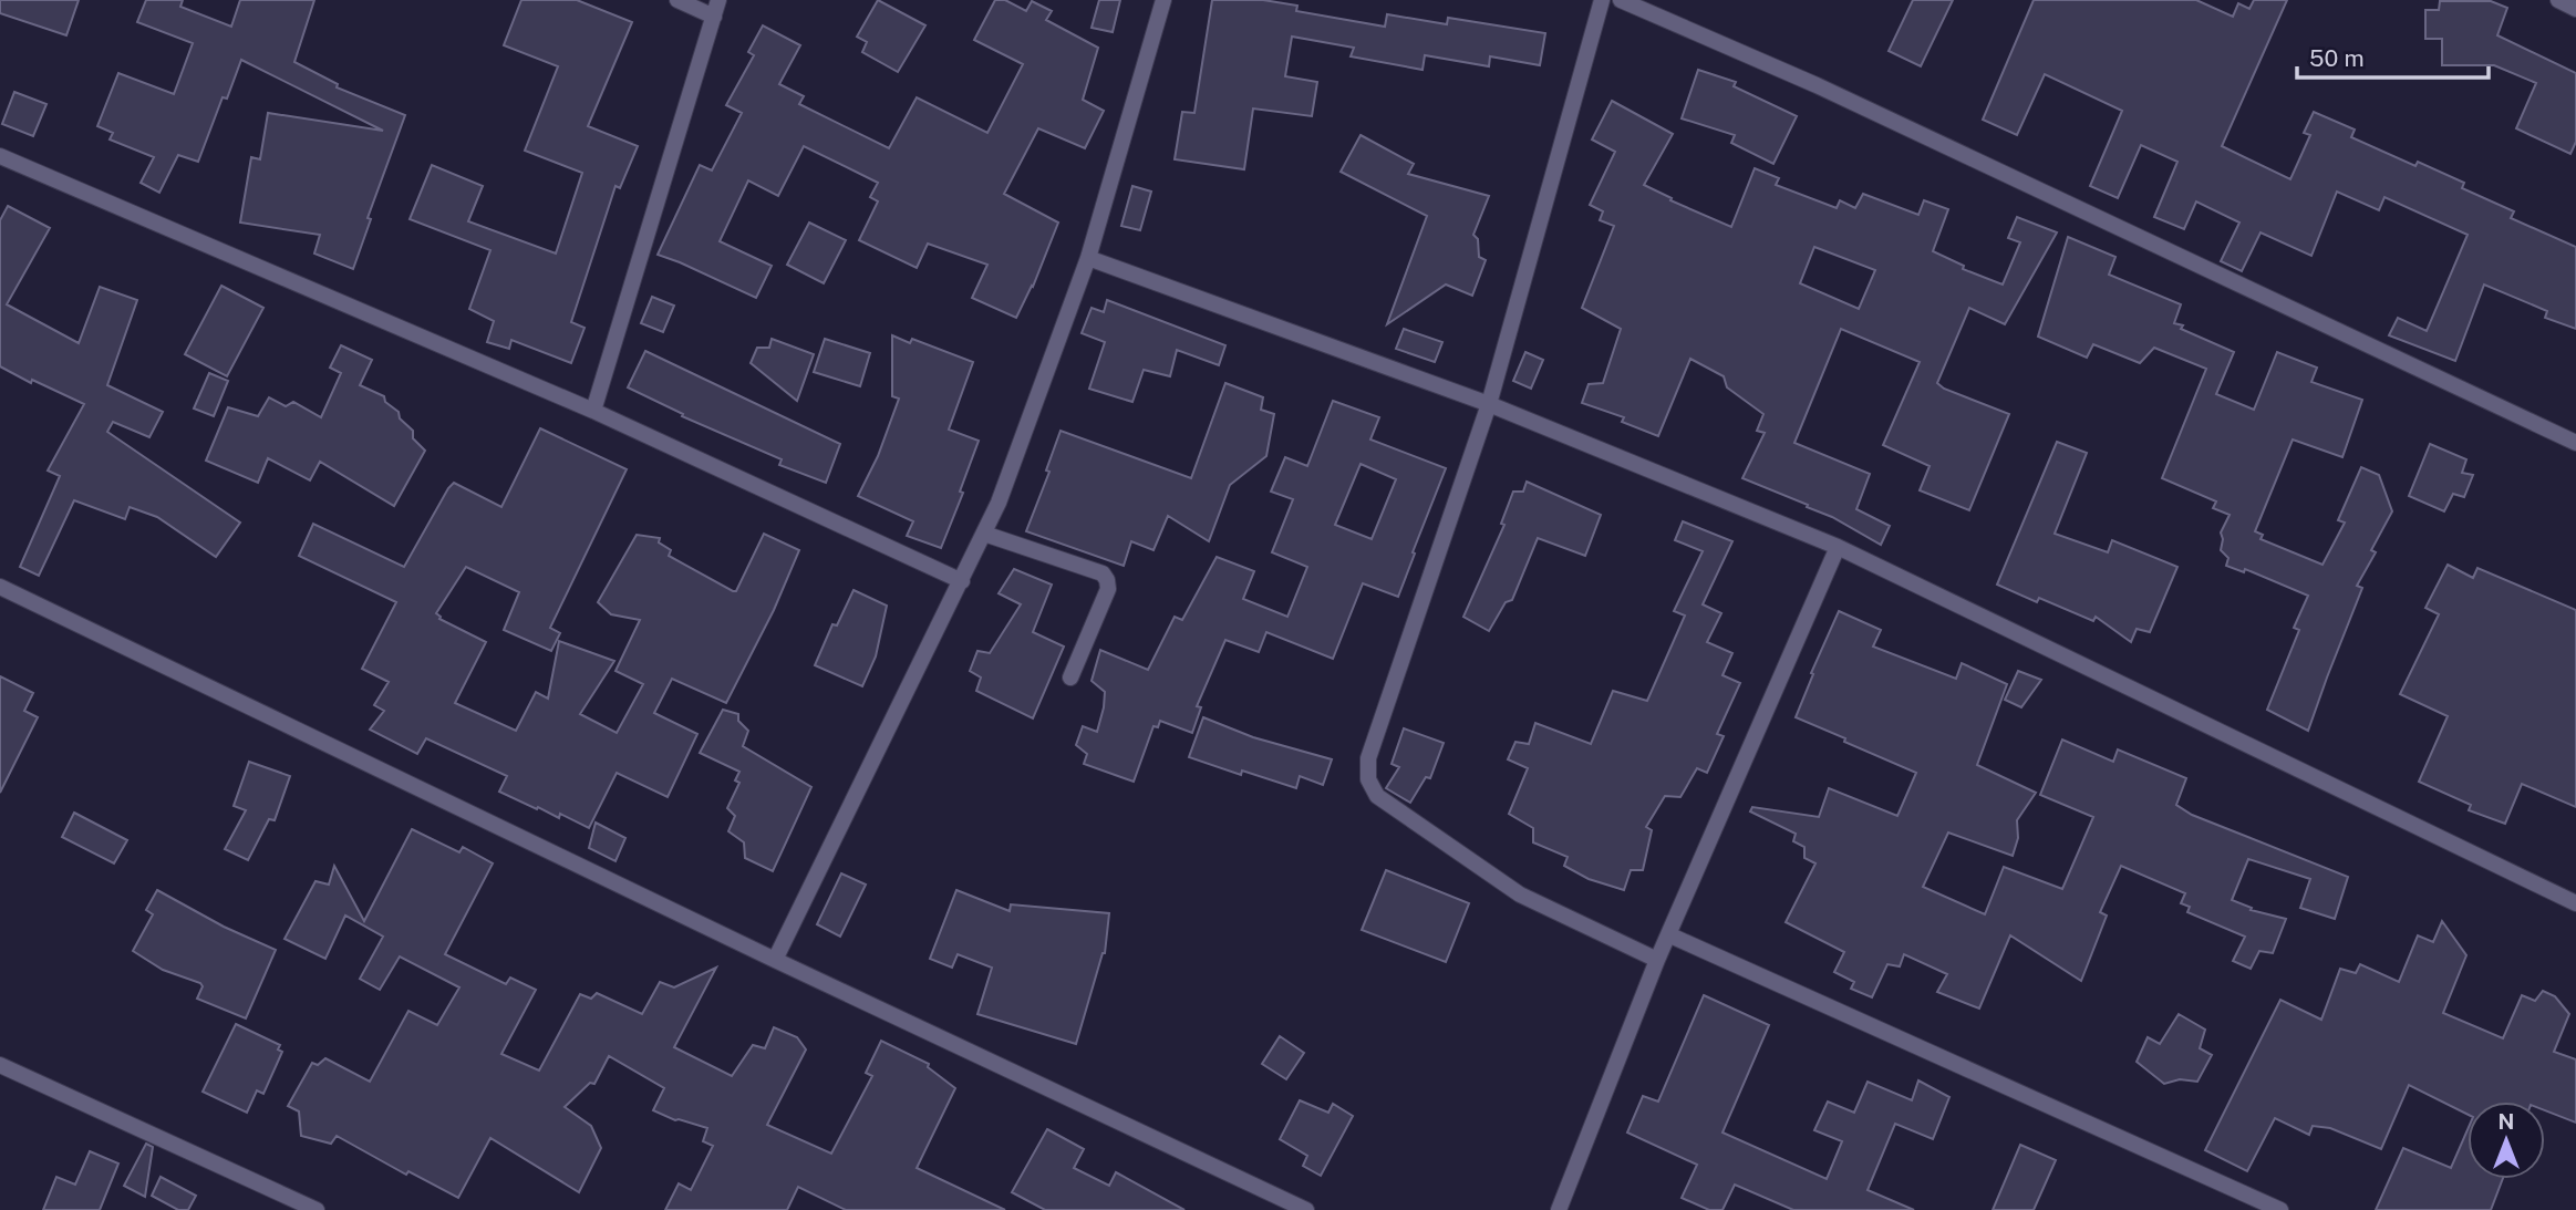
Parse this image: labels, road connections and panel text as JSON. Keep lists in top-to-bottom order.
{
  "scale_bar": "50 m",
  "north": "top"
}
